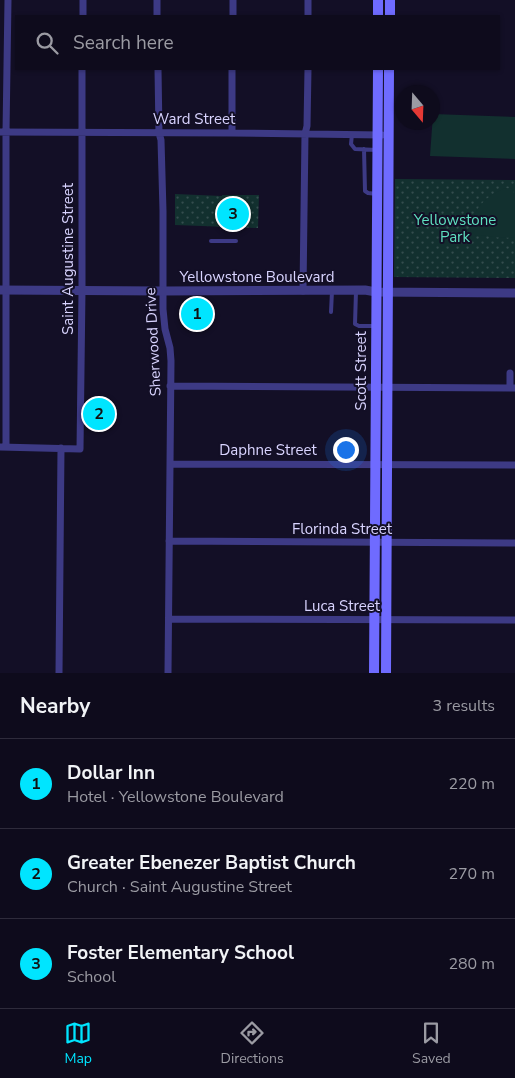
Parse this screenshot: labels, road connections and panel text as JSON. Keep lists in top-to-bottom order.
{
  "streets": {
    "main road": ["Scott Street"],
    "street": [
      "Ward Street",
      "Saint Augustine Street",
      "Yellowstone Boulevard",
      "Sherwood Drive",
      "Daphne Street",
      "Florinda Street",
      "Luca Street"
    ]
  },
  "crossings": [
    ["Ward Street", "Saint Augustine Street"],
    ["Ward Street", "Sherwood Drive"],
    ["Ward Street", "Scott Street"],
    ["Saint Augustine Street", "Yellowstone Boulevard"],
    ["Yellowstone Boulevard", "Sherwood Drive"],
    ["Yellowstone Boulevard", "Scott Street"],
    ["Sherwood Drive", "Daphne Street"],
    ["Sherwood Drive", "Florinda Street"],
    ["Sherwood Drive", "Luca Street"],
    ["Scott Street", "Daphne Street"],
    ["Scott Street", "Florinda Street"],
    ["Scott Street", "Luca Street"]
  ],
  "parks": ["Yellowstone Park"],
  "north": "bottom",
  "page": {
    "search": "Search here",
    "pins": ["3", "1", "2"],
    "heading": ["Nearby", "3 results"],
    "list": [
      {
        "mark": "1",
        "name": "Dollar Inn",
        "note": "Hotel · Yellowstone Boulevard",
        "value": "220 m"
      },
      {
        "mark": "2",
        "name": "Greater Ebenezer Baptist Church",
        "note": "Church · Saint Augustine Street",
        "value": "270 m"
      },
      {
        "mark": "3",
        "name": "Foster Elementary School",
        "note": "School",
        "value": "280 m"
      }
    ],
    "nav": ["Map", "Directions", "Saved"]
  }
}
